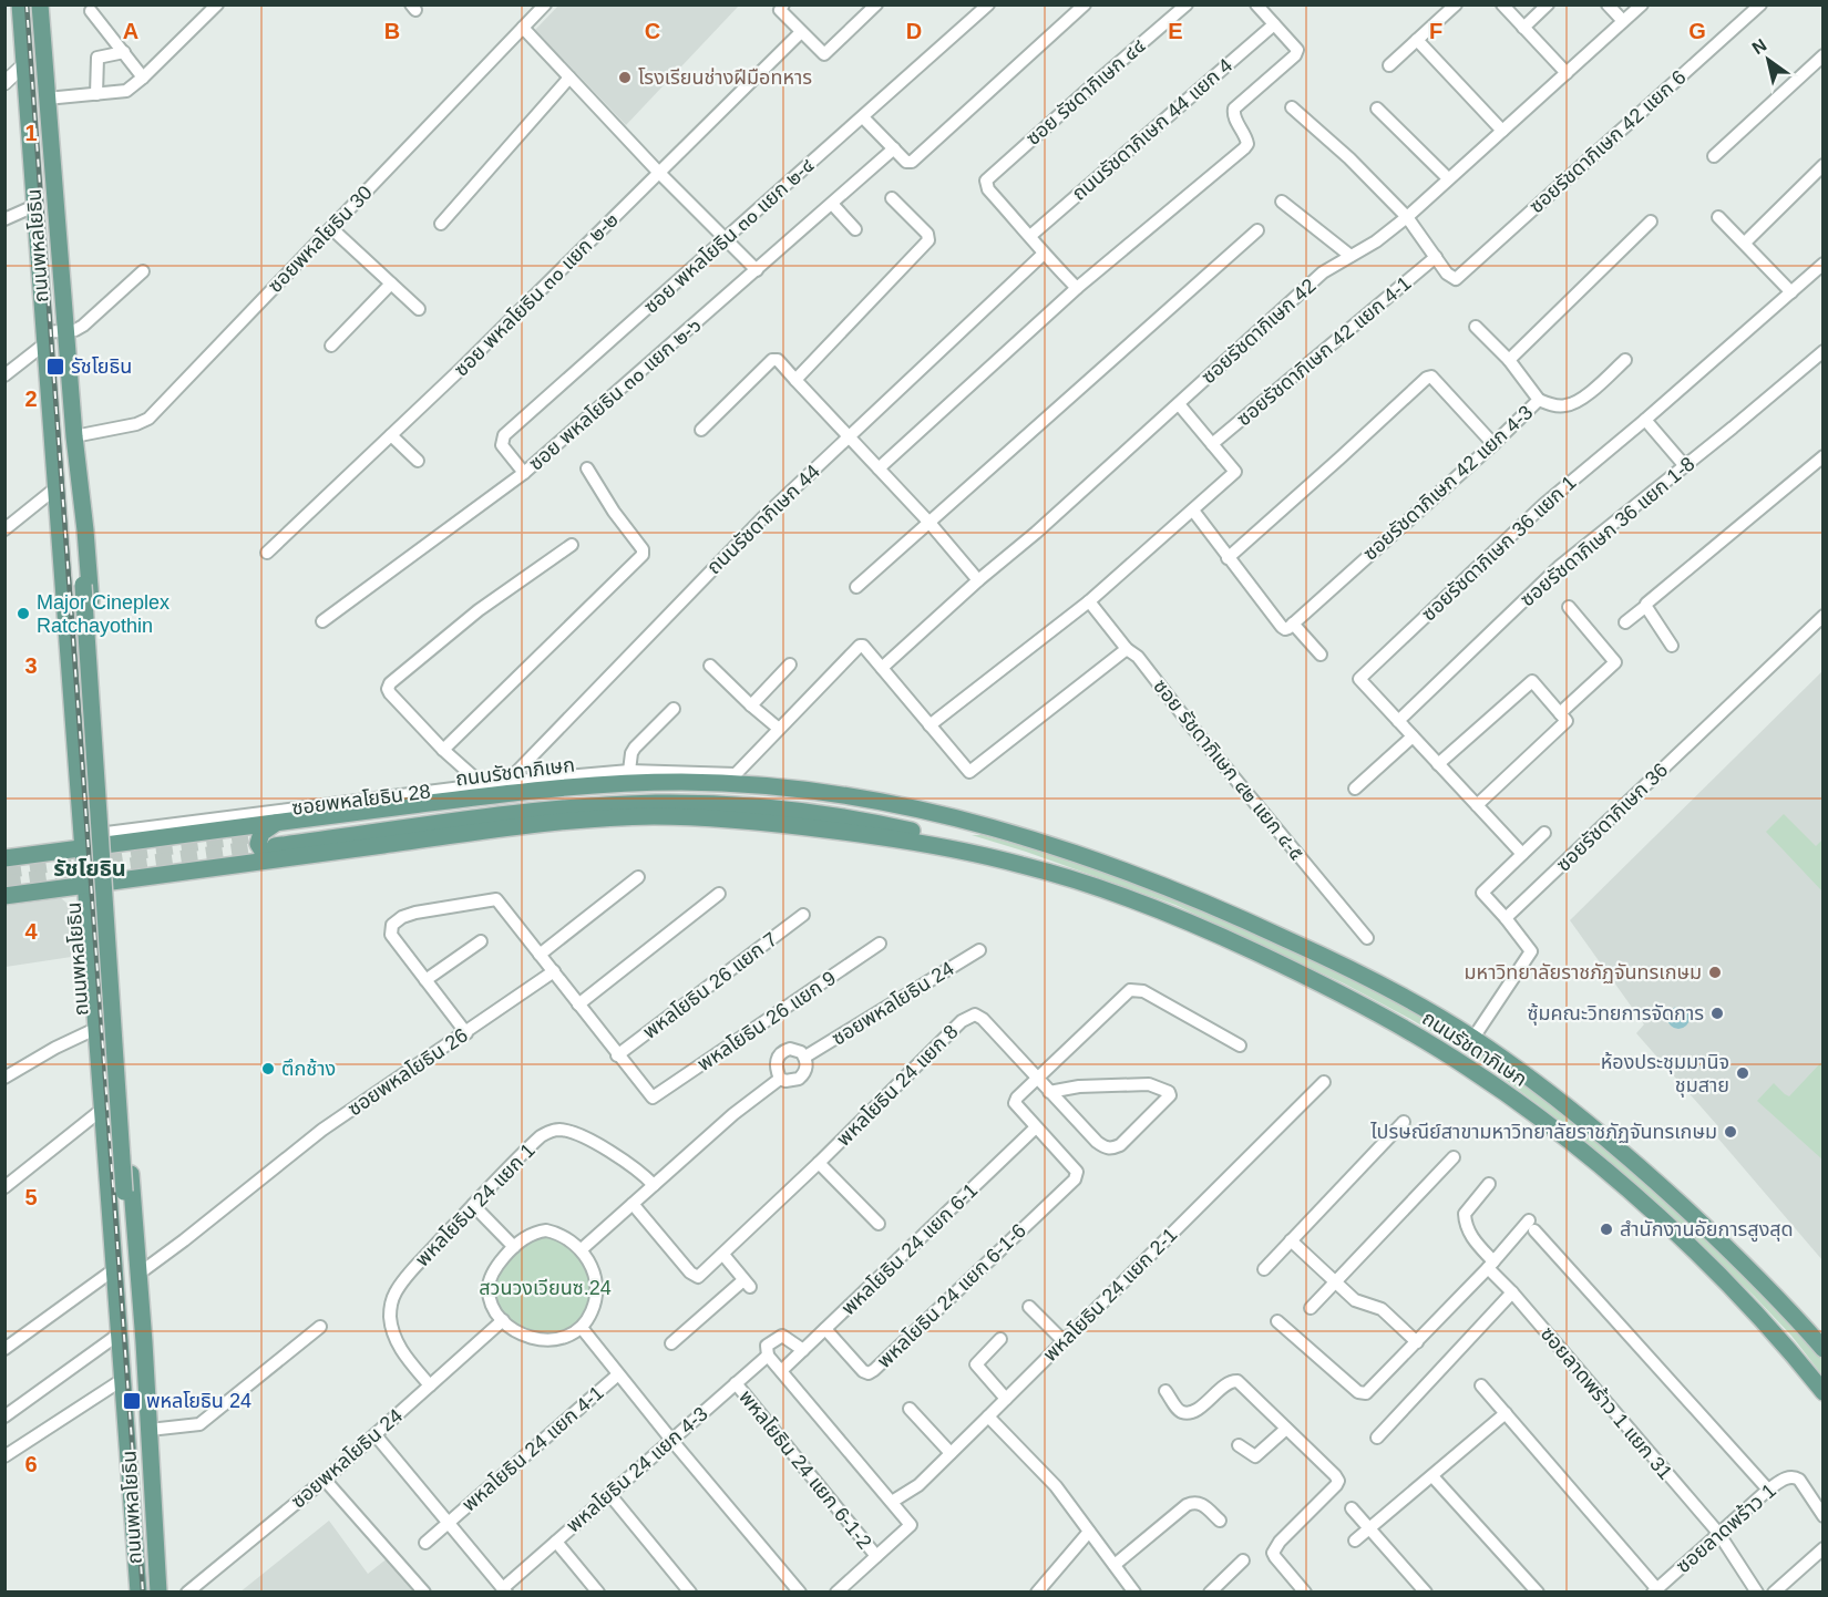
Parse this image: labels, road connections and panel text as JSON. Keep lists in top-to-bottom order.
{
  "streets": {
    "main road": ["ถนนพหลโยธิน", "ถนนรัชดาภิเษก"],
    "street": [
      "ซอย รัชดาภิเษก ๔๔",
      "ถนนรัชดาภิเษก 44 แยก 4",
      "ซอยรัชดาภิเษก 42 แยก 6",
      "ซอย พหลโยธิน ๓๐ แยก ๒-๔",
      "ซอยพหลโยธิน 30",
      "ซอย พหลโยธิน ๓๐ แยก ๒-๒",
      "ซอยรัชดาภิเษก 42",
      "ซอยรัชดาภิเษก 42 แยก 4-1",
      "ซอย พหลโยธิน ๓๐ แยก ๒-๖",
      "ซอยรัชดาภิเษก 42 แยก 4-3",
      "ถนนรัชดาภิเษก 44",
      "ซอยรัชดาภิเษก 36 แยก 1-8",
      "ซอยรัชดาภิเษก 36 แยก 1",
      "ซอย รัชดาภิเษก ๔๒ แยก ๔-๕",
      "ซอยพหลโยธิน 28",
      "ซอยรัชดาภิเษก 36",
      "พหลโยธิน 26 แยก 7",
      "ซอยพหลโยธิน 24",
      "พหลโยธิน 26 แยก 9",
      "ซอยพหลโยธิน 26",
      "พหลโยธิน 24 แยก 8",
      "พหลโยธิน 24 แยก 1",
      "พหลโยธิน 24 แยก 6-1",
      "พหลโยธิน 24 แยก 2-1",
      "พหลโยธิน 24 แยก 6-1-6",
      "ซอยลาดพร้าว 1 แยก 31",
      "พหลโยธิน 24 แยก 4-1",
      "พหลโยธิน 24 แยก 4-3",
      "พหลโยธิน 24 แยก 6-1-2",
      "ซอยลาดพร้าว 1"
    ]
  },
  "crossings": [
    ["ซอย รัชดาภิเษก ๔๔", "ถนนรัชดาภิเษก 44 แยก 4"],
    ["ซอยรัชดาภิเษก 42 แยก 6", "ซอยรัชดาภิเษก 42 แยก 4-1"],
    ["ซอย พหลโยธิน ๓๐ แยก ๒-๔", "ซอย พหลโยธิน ๓๐ แยก ๒-๖"],
    ["ซอยพหลโยธิน 30", "ถนนพหลโยธิน"],
    ["ถนนพหลโยธิน", "ถนนรัชดาภิเษก"],
    ["ถนนพหลโยธิน", "ซอยพหลโยธิน 28"],
    ["ถนนพหลโยธิน", "ซอยพหลโยธิน 26"],
    ["ถนนรัชดาภิเษก 44", "ถนนรัชดาภิเษก"],
    ["ถนนรัชดาภิเษก 44", "ซอยพหลโยธิน 28"],
    ["ซอยรัชดาภิเษก 36 แยก 1-8", "ซอยรัชดาภิเษก 36 แยก 1"],
    ["ถนนรัชดาภิเษก", "ซอยพหลโยธิน 28"],
    ["พหลโยธิน 26 แยก 7", "พหลโยธิน 26 แยก 9"],
    ["ซอยพหลโยธิน 24", "พหลโยธิน 24 แยก 8"],
    ["ซอยพหลโยธิน 24", "พหลโยธิน 24 แยก 1"],
    ["พหลโยธิน 24 แยก 6-1", "พหลโยธิน 24 แยก 6-1-6"],
    ["พหลโยธิน 24 แยก 6-1", "พหลโยธิน 24 แยก 4-3"],
    ["ซอยลาดพร้าว 1 แยก 31", "ซอยลาดพร้าว 1"],
    ["พหลโยธิน 24 แยก 4-3", "พหลโยธิน 24 แยก 6-1-2"]
  ],
  "districts": ["รัชโยธิน"],
  "parks": ["สวนวงเวียนซ.24"],
  "places": {
    "other": [
      "โรงเรียนช่างฝีมือทหาร",
      "Major Cineplex Ratchayothin",
      "มหาวิทยาลัยราชภัฏจันทรเกษม",
      "ซุ้มคณะวิทยการจัดการ",
      "ตึกช้าง",
      "ห้องประชุมมานิจ ชุมสาย",
      "ไปรษณีย์สาขามหาวิทยาลัยราชภัฏจันทรเกษม",
      "สำนักงานอัยการสูงสุด"
    ],
    "transit": ["รัชโยธิน", "พหลโยธิน 24"]
  },
  "north": "top left",
  "grid": {
    "columns": [
      "A",
      "B",
      "C",
      "D",
      "E",
      "F",
      "G"
    ],
    "rows": [
      "1",
      "2",
      "3",
      "4",
      "5",
      "6"
    ]
  }
}
